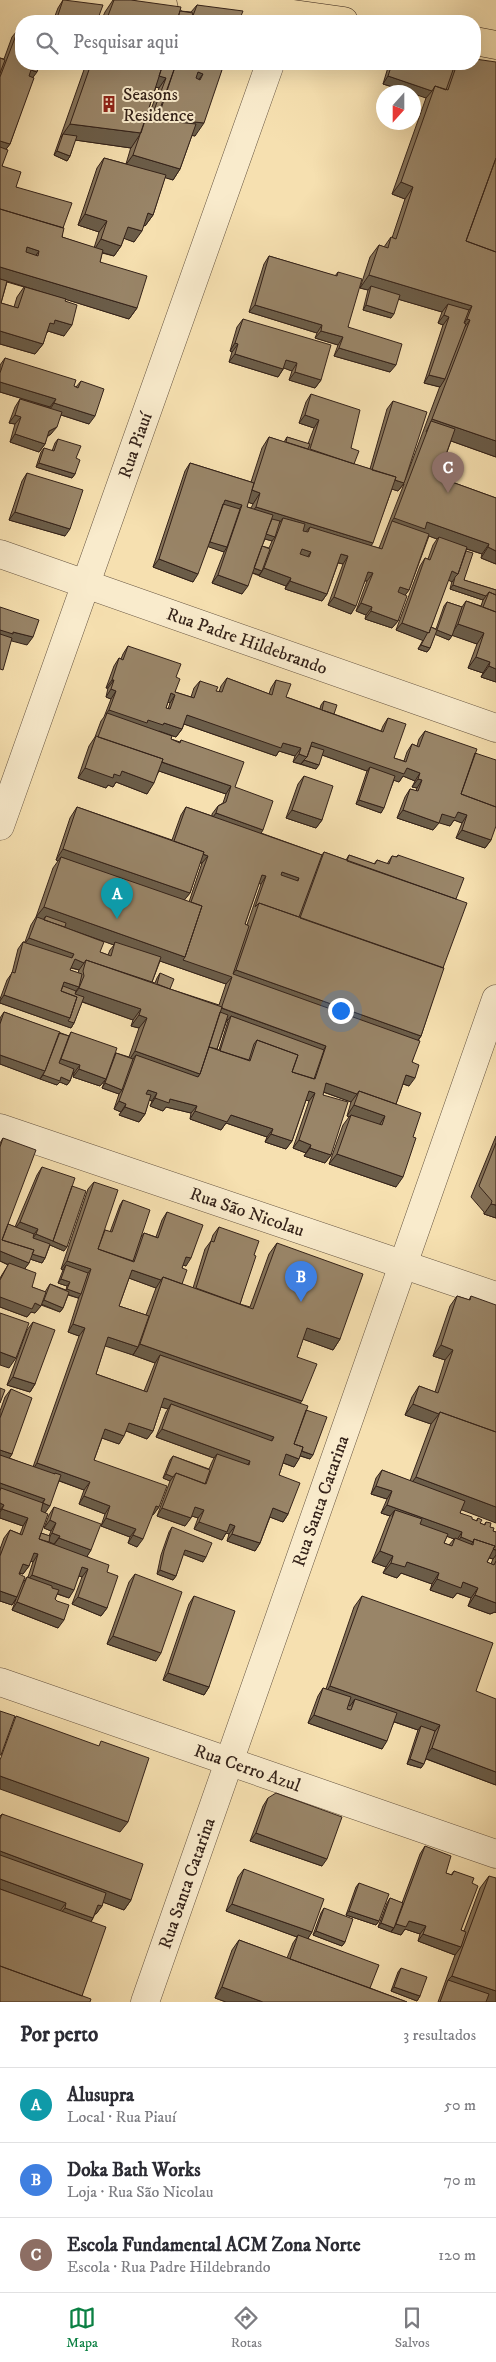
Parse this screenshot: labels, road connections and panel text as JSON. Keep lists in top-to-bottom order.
{
  "streets": {
    "street": [
      "Rua Piauí",
      "Rua Padre Hildebrando",
      "Rua São Nicolau",
      "Rua Santa Catarina",
      "Rua Cerro Azul"
    ]
  },
  "crossings": [
    ["Rua Piauí", "Rua Padre Hildebrando"],
    ["Rua São Nicolau", "Rua Santa Catarina"],
    ["Rua Santa Catarina", "Rua Cerro Azul"]
  ],
  "places": {
    "building": ["Seasons Residence"]
  },
  "north": "bottom",
  "page": {
    "search": "Pesquisar aqui",
    "pins": ["C", "A", "B"],
    "heading": ["Por perto", "3 resultados"],
    "list": [
      {
        "mark": "A",
        "name": "Alusupra",
        "note": "Local · Rua Piauí",
        "value": "50 m"
      },
      {
        "mark": "B",
        "name": "Doka Bath Works",
        "note": "Loja · Rua São Nicolau",
        "value": "70 m"
      },
      {
        "mark": "C",
        "name": "Escola Fundamental ACM Zona Norte",
        "note": "Escola · Rua Padre Hildebrando",
        "value": "120 m"
      }
    ],
    "nav": ["Mapa", "Rotas", "Salvos"]
  }
}
